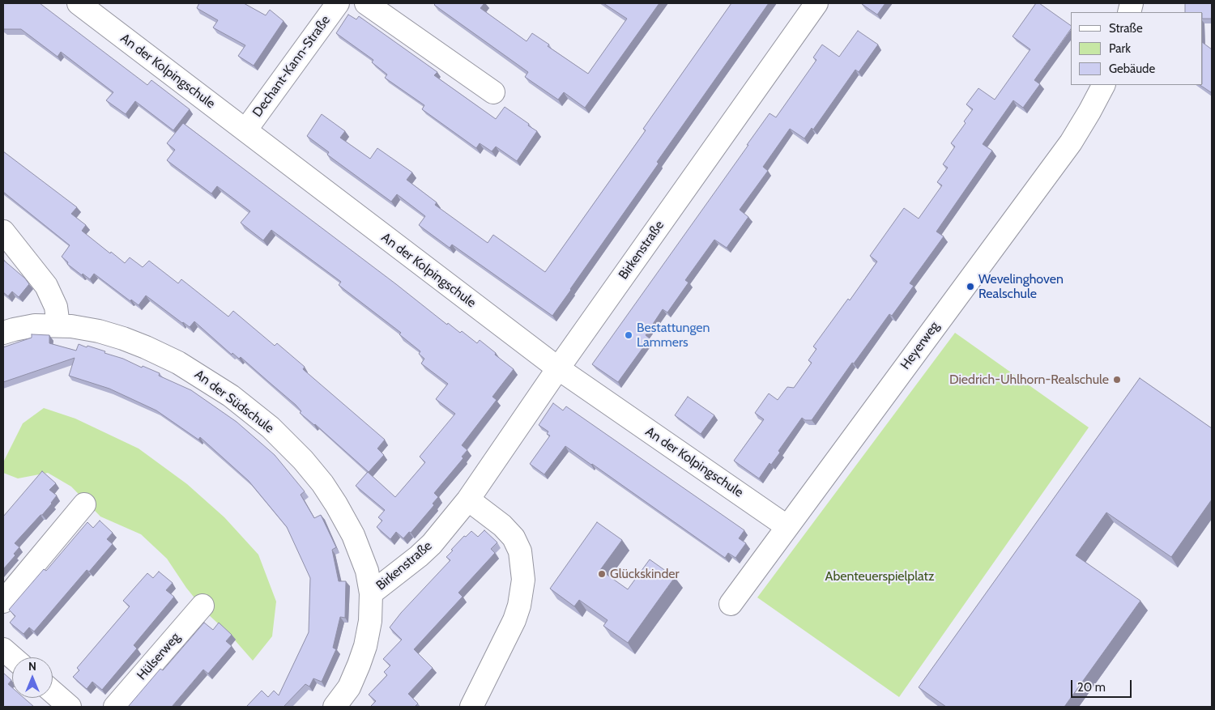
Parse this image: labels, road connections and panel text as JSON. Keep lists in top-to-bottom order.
{
  "streets": {
    "street": [
      "Dechant-Kann-Straße",
      "An der Kolpingschule",
      "Birkenstraße",
      "Heyerweg",
      "An der Südschule",
      "Hülserweg"
    ]
  },
  "crossings": [
    ["Dechant-Kann-Straße", "An der Kolpingschule"],
    ["An der Kolpingschule", "Birkenstraße"],
    ["An der Kolpingschule", "Heyerweg"],
    ["Birkenstraße", "An der Südschule"]
  ],
  "parks": ["Abenteuerspielplatz"],
  "places": [
    "Wevelinghoven Realschule",
    "Bestattungen Lammers",
    "Diedrich-Uhlhorn-Realschule",
    "Glückskinder"
  ],
  "legend": ["Straße", "Park", "Gebäude"],
  "scale_bar": "20 m",
  "north": "top"
}
